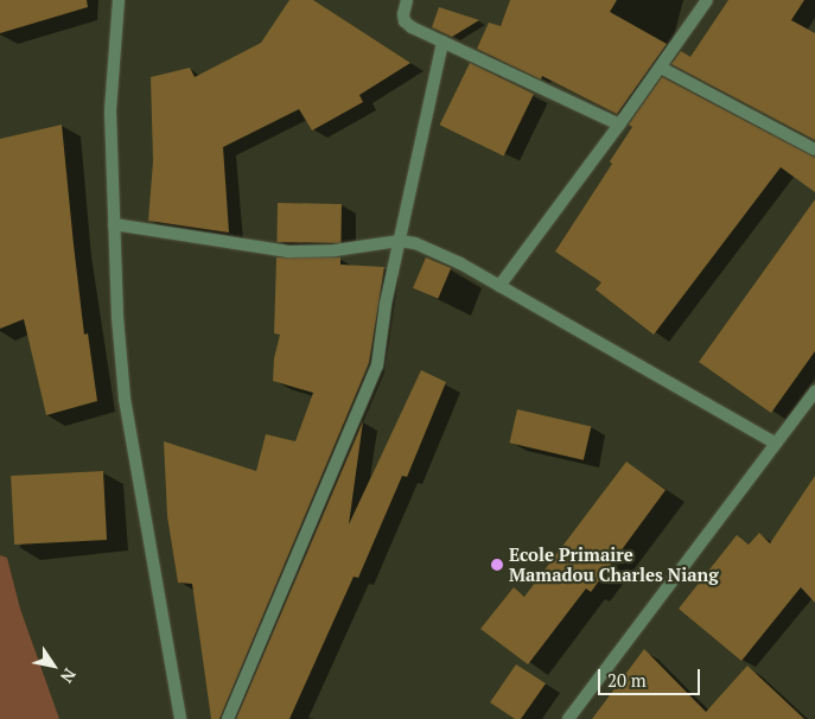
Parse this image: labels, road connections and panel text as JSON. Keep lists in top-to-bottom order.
{
  "places": ["Ecole Primaire Mamadou Charles Niang"],
  "scale_bar": "20 m",
  "north": "bottom right"
}
